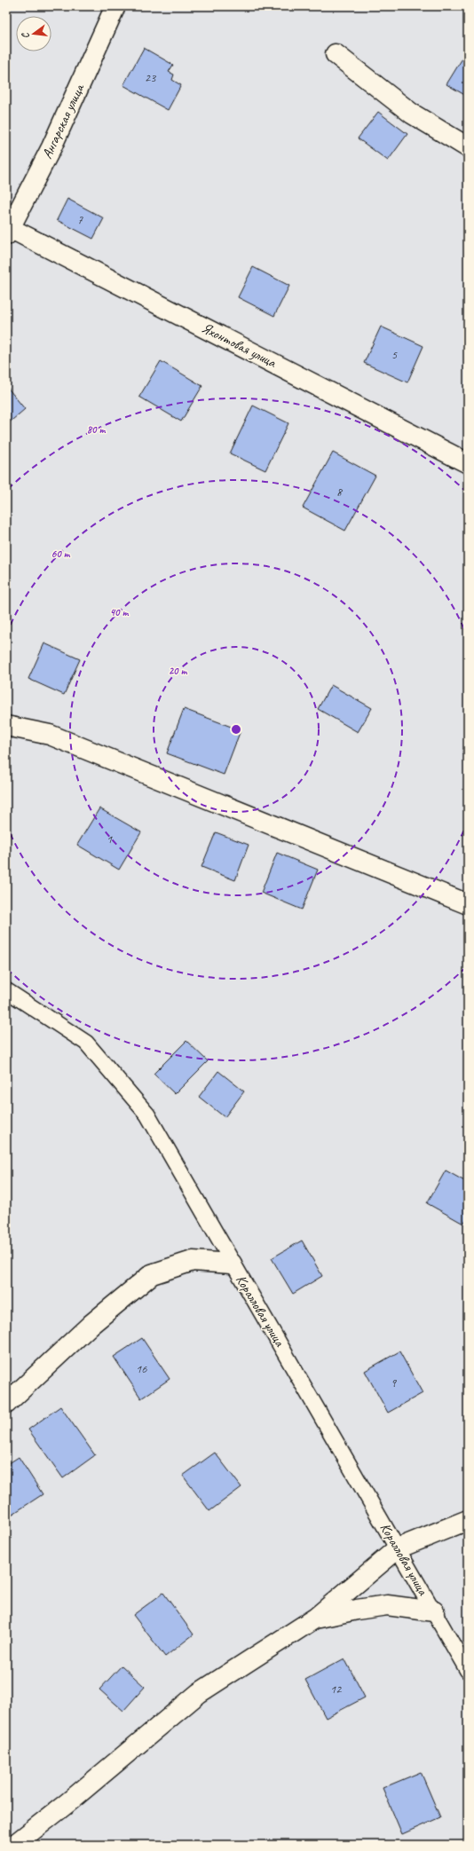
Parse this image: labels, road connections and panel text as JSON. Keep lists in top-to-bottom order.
{
  "streets": {
    "street": ["Ангарская улица", "Яхонтовая улица"],
    "lane": ["Коралловая улица"]
  },
  "crossings": [
    ["Ангарская улица", "Яхонтовая улица"]
  ],
  "house_numbers": [
    "23",
    "7",
    "5",
    "8",
    "1",
    "16",
    "9",
    "12"
  ],
  "north": "left",
  "rings": [
    "80 m",
    "60 m",
    "40 m",
    "20 m"
  ]
}
